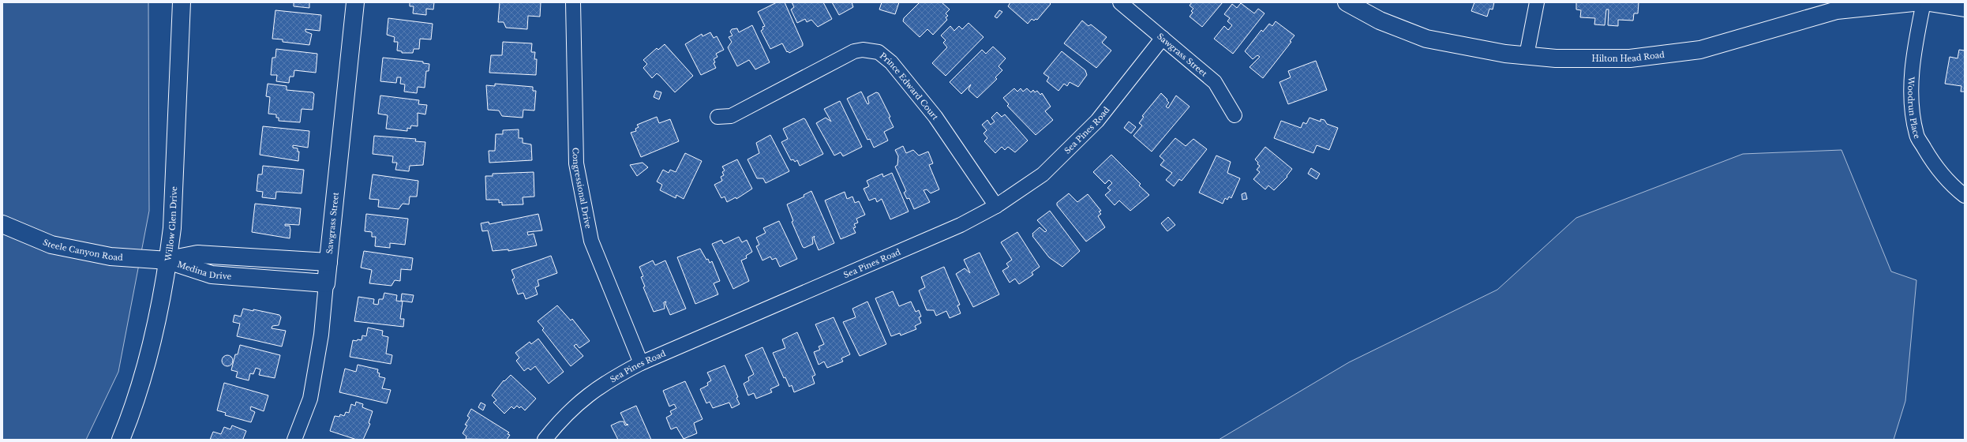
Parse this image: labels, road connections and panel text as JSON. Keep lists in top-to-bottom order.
{
  "streets": {
    "street": [
      "Sawgrass Street",
      "Hilton Head Road",
      "Prince Edward Court",
      "Woodrun Place",
      "Sea Pines Road",
      "Congressional Drive",
      "Willow Glen Drive",
      "Steele Canyon Road",
      "Medina Drive"
    ]
  },
  "crossings": [
    ["Sawgrass Street", "Sea Pines Road"],
    ["Sawgrass Street", "Medina Drive"],
    ["Prince Edward Court", "Sea Pines Road"],
    ["Sea Pines Road", "Congressional Drive"],
    ["Willow Glen Drive", "Steele Canyon Road"],
    ["Willow Glen Drive", "Medina Drive"],
    ["Steele Canyon Road", "Medina Drive"]
  ]
}
